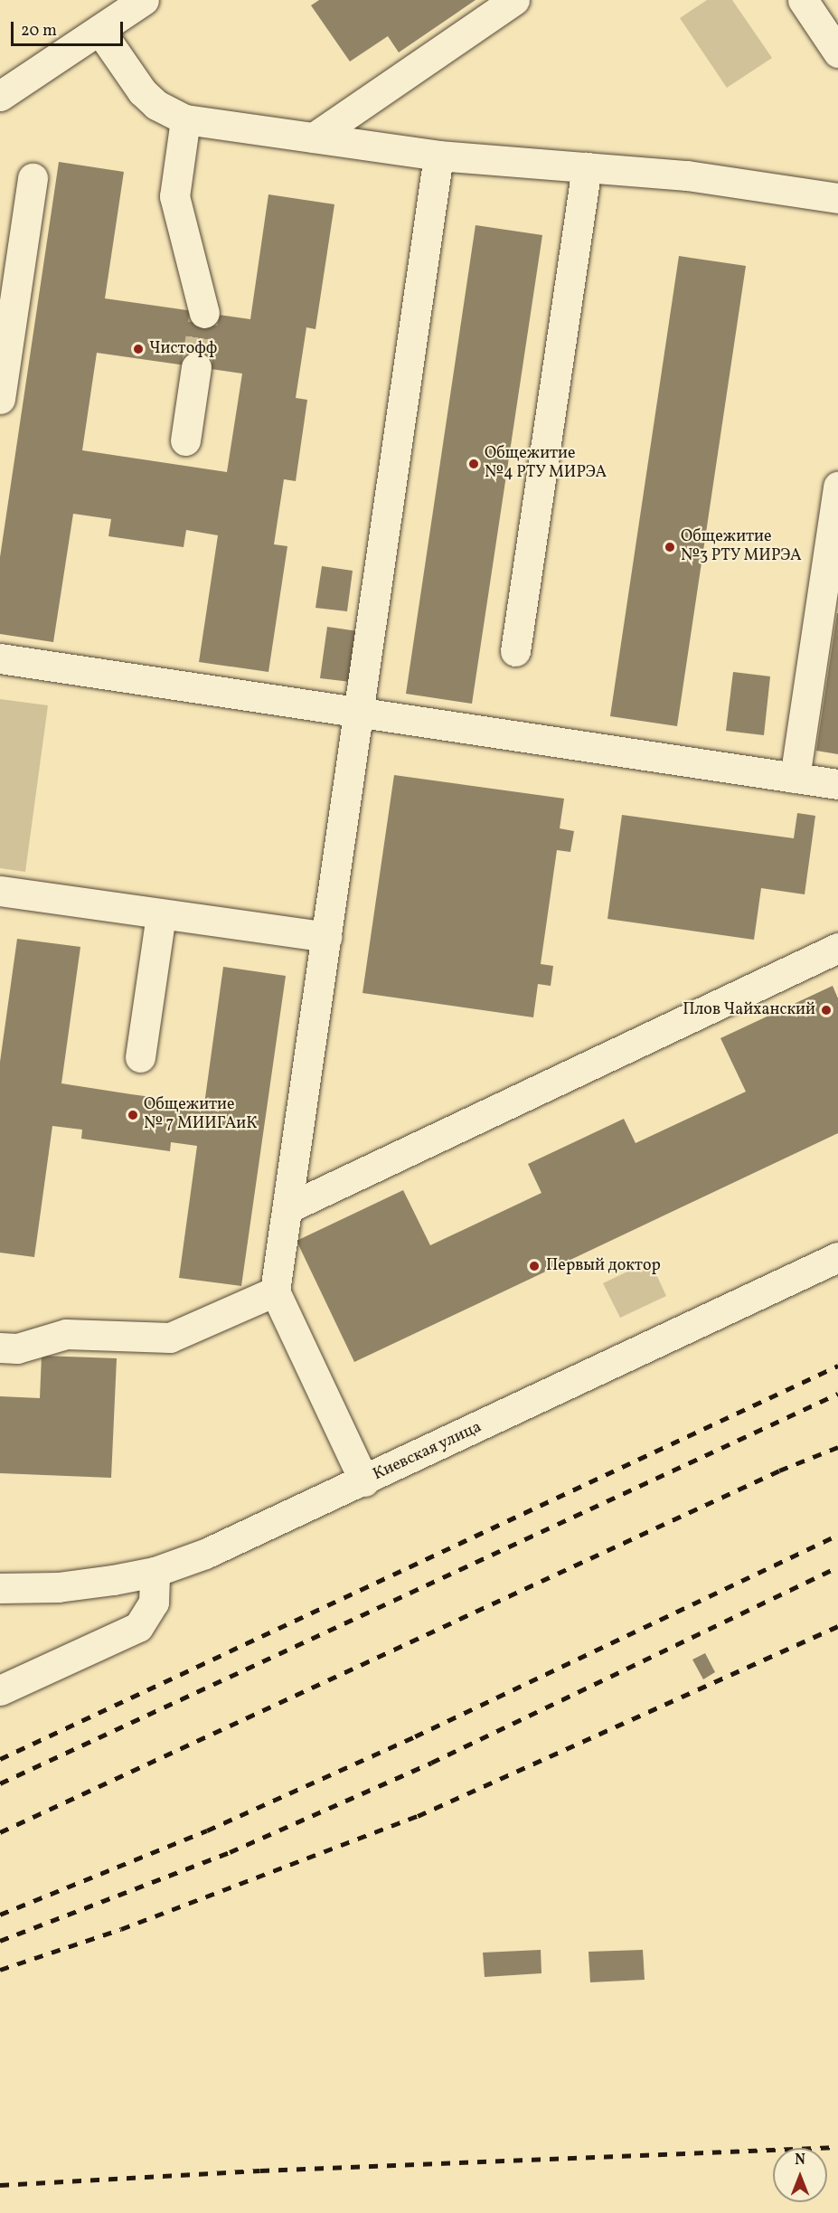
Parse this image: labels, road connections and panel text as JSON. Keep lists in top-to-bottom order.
{
  "streets": {
    "street": ["Киевская улица"]
  },
  "places": [
    "Чистофф",
    "Общежитие №4 РТУ МИРЭА",
    "Общежитие №3 РТУ МИРЭА",
    "Плов Чайханский",
    "Общежитие № 7 МИИГАиК",
    "Первый доктор"
  ],
  "scale_bar": "20 m",
  "north": "top"
}
